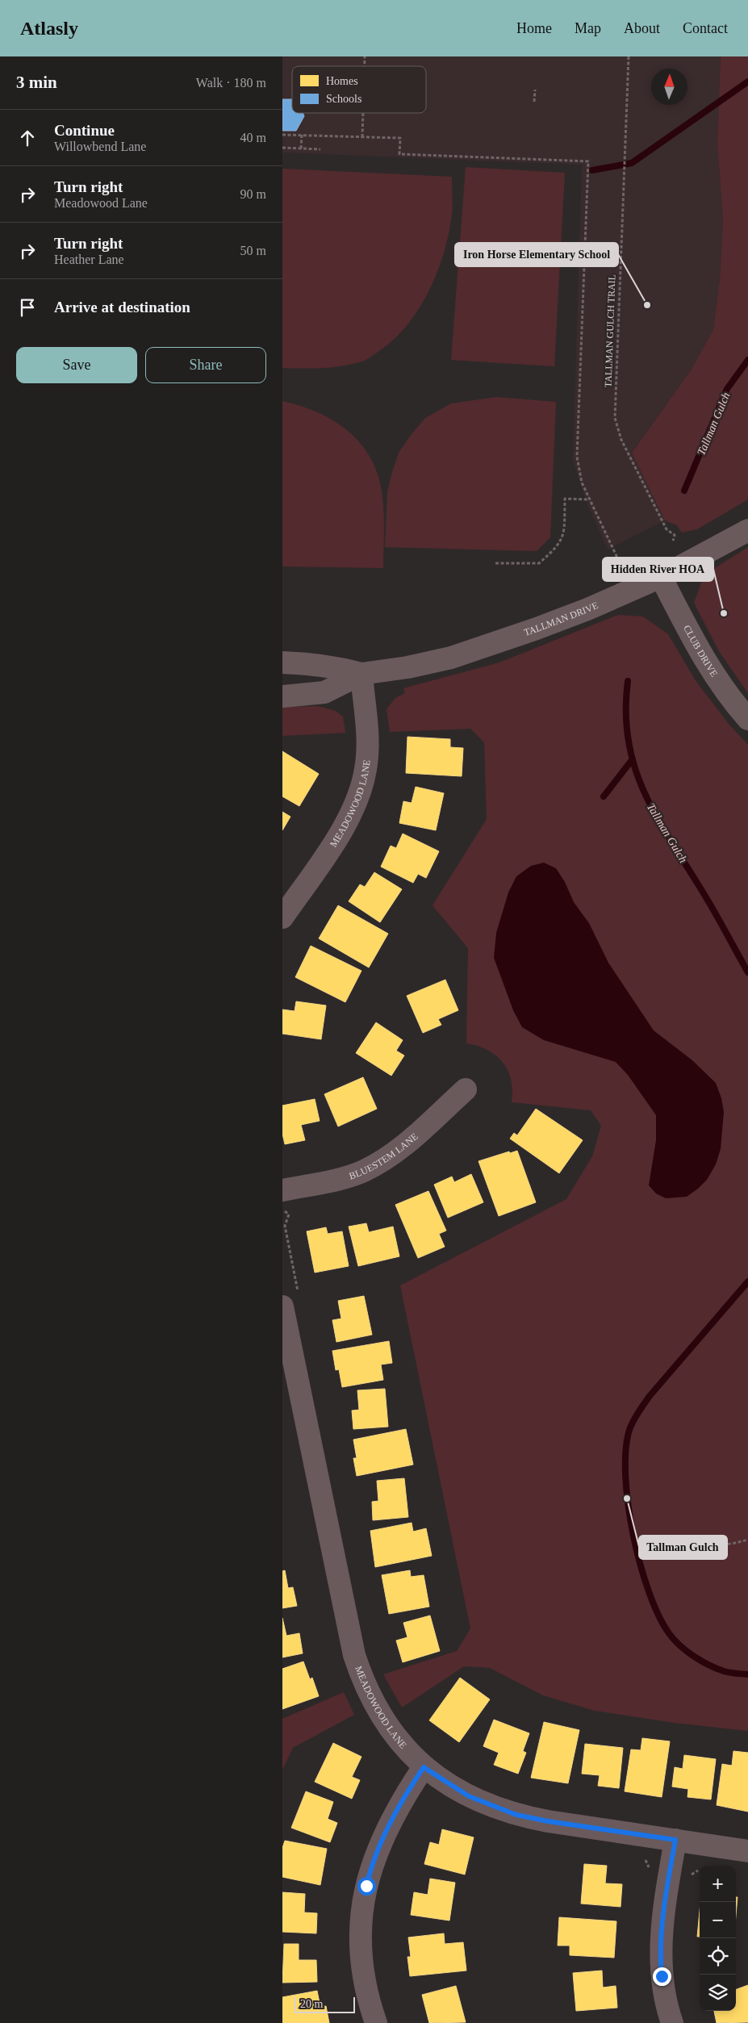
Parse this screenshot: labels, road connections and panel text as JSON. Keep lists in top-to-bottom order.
{
  "streets": {
    "street": [
      "TALLMAN DRIVE",
      "CLUB DRIVE",
      "MEADOWOOD LANE",
      "BLUESTEM LANE"
    ],
    "path": ["TALLMAN GULCH TRAIL"]
  },
  "crossings": [
    ["TALLMAN DRIVE", "CLUB DRIVE"],
    ["TALLMAN DRIVE", "MEADOWOOD LANE"]
  ],
  "water": ["Tallman Gulch"],
  "places": ["Iron Horse Elementary School", "Hidden River HOA", "Tallman Gulch"],
  "legend": ["Homes", "Schools"],
  "scale_bar": "20 m",
  "north": "top",
  "page": {
    "header": "Atlasly",
    "nav": [
      "Home",
      "Map",
      "About",
      "Contact"
    ],
    "heading": ["3 min", "Walk · 180 m"],
    "list": [
      ["Continue", "Willowbend Lane", "40 m"],
      ["Turn right", "Meadowood Lane", "90 m"],
      ["Turn right", "Heather Lane", "50 m"],
      "Arrive at destination"
    ],
    "buttons": ["Save", "Share"],
    "map_buttons": ["+", "−"],
    "scale": "20 m"
  }
}
